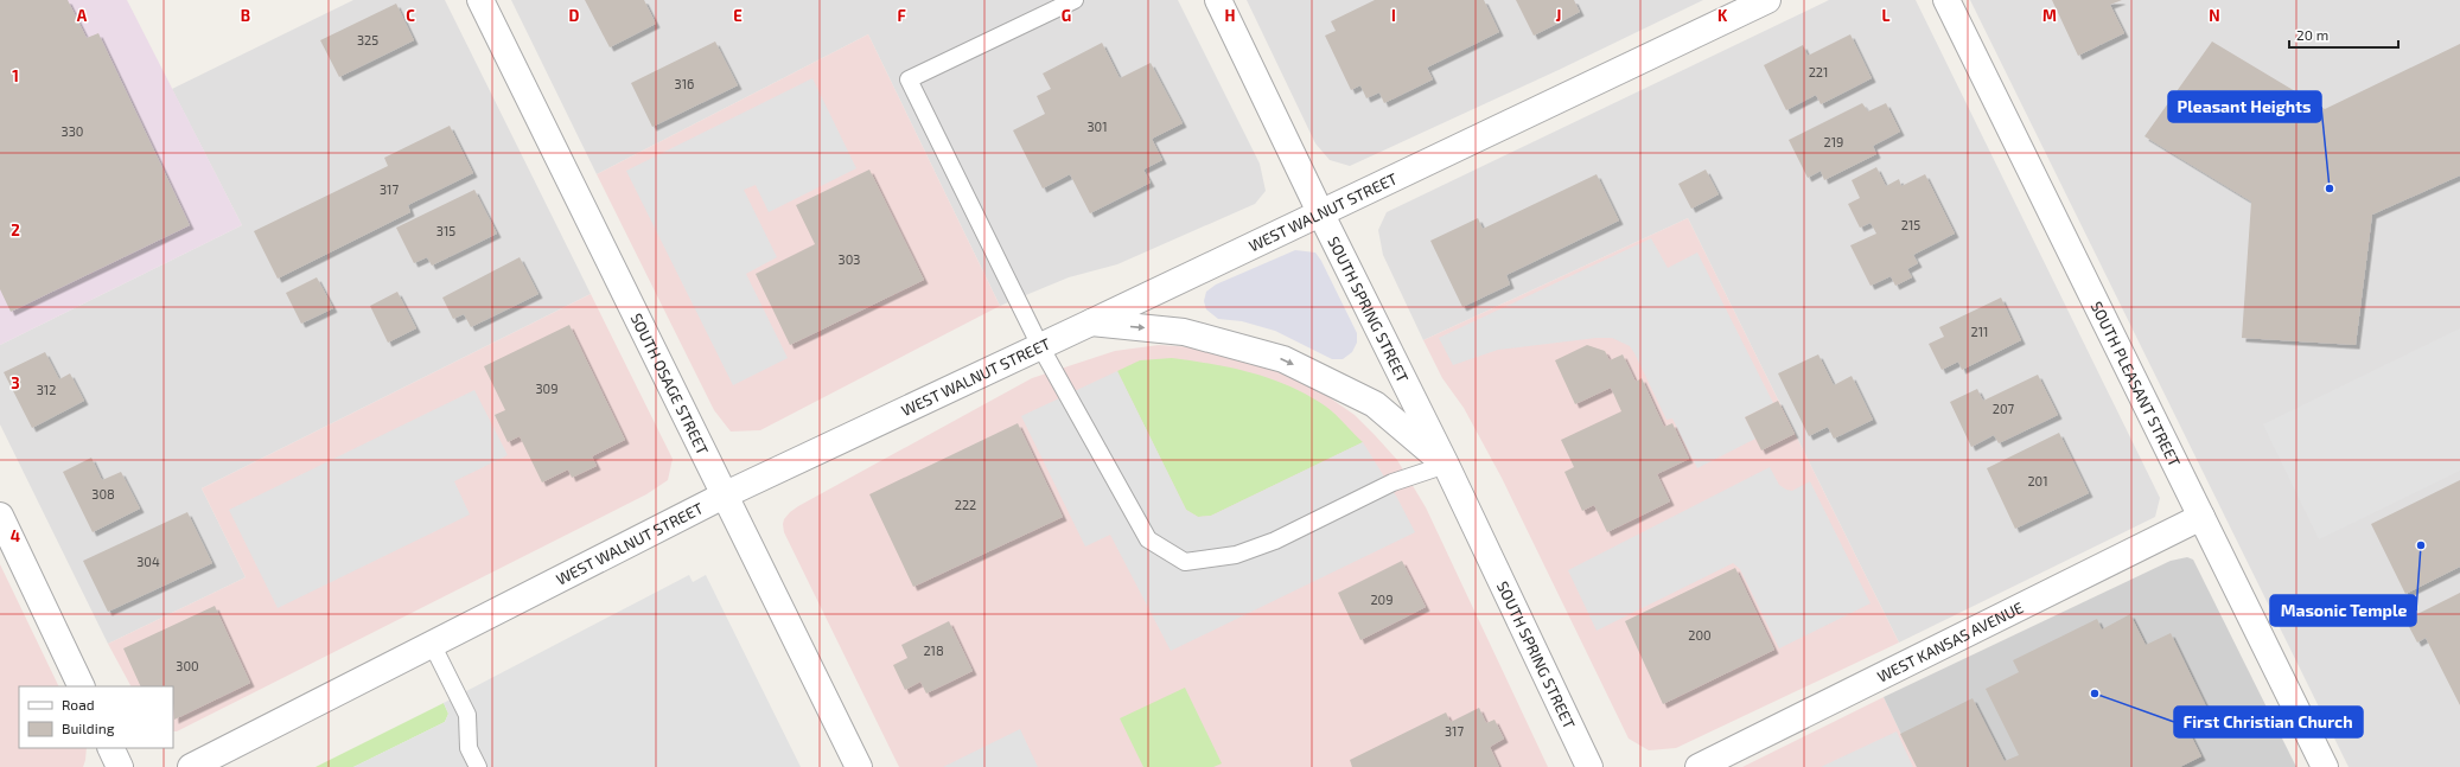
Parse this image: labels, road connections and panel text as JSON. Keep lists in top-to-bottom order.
{
  "streets": {
    "street": [
      "WEST WALNUT STREET",
      "SOUTH SPRING STREET",
      "SOUTH OSAGE STREET",
      "SOUTH PLEASANT STREET",
      "WEST KANSAS AVENUE"
    ]
  },
  "crossings": [
    ["WEST WALNUT STREET", "SOUTH SPRING STREET"],
    ["WEST WALNUT STREET", "SOUTH OSAGE STREET"],
    ["SOUTH PLEASANT STREET", "WEST KANSAS AVENUE"]
  ],
  "places": ["Pleasant Heights", "Masonic Temple", "First Christian Church"],
  "house_numbers": [
    "325",
    "221",
    "316",
    "301",
    "330",
    "219",
    "317",
    "215",
    "315",
    "303",
    "211",
    "309",
    "312",
    "207",
    "201",
    "308",
    "222",
    "304",
    "209",
    "200",
    "218",
    "300",
    "317"
  ],
  "legend": ["Road", "Building"],
  "scale_bar": "20 m",
  "grid": {
    "columns": [
      "A",
      "B",
      "C",
      "D",
      "E",
      "F",
      "G",
      "H",
      "I",
      "J",
      "K",
      "L",
      "M",
      "N"
    ],
    "rows": [
      "1",
      "2",
      "3",
      "4"
    ]
  }
}
